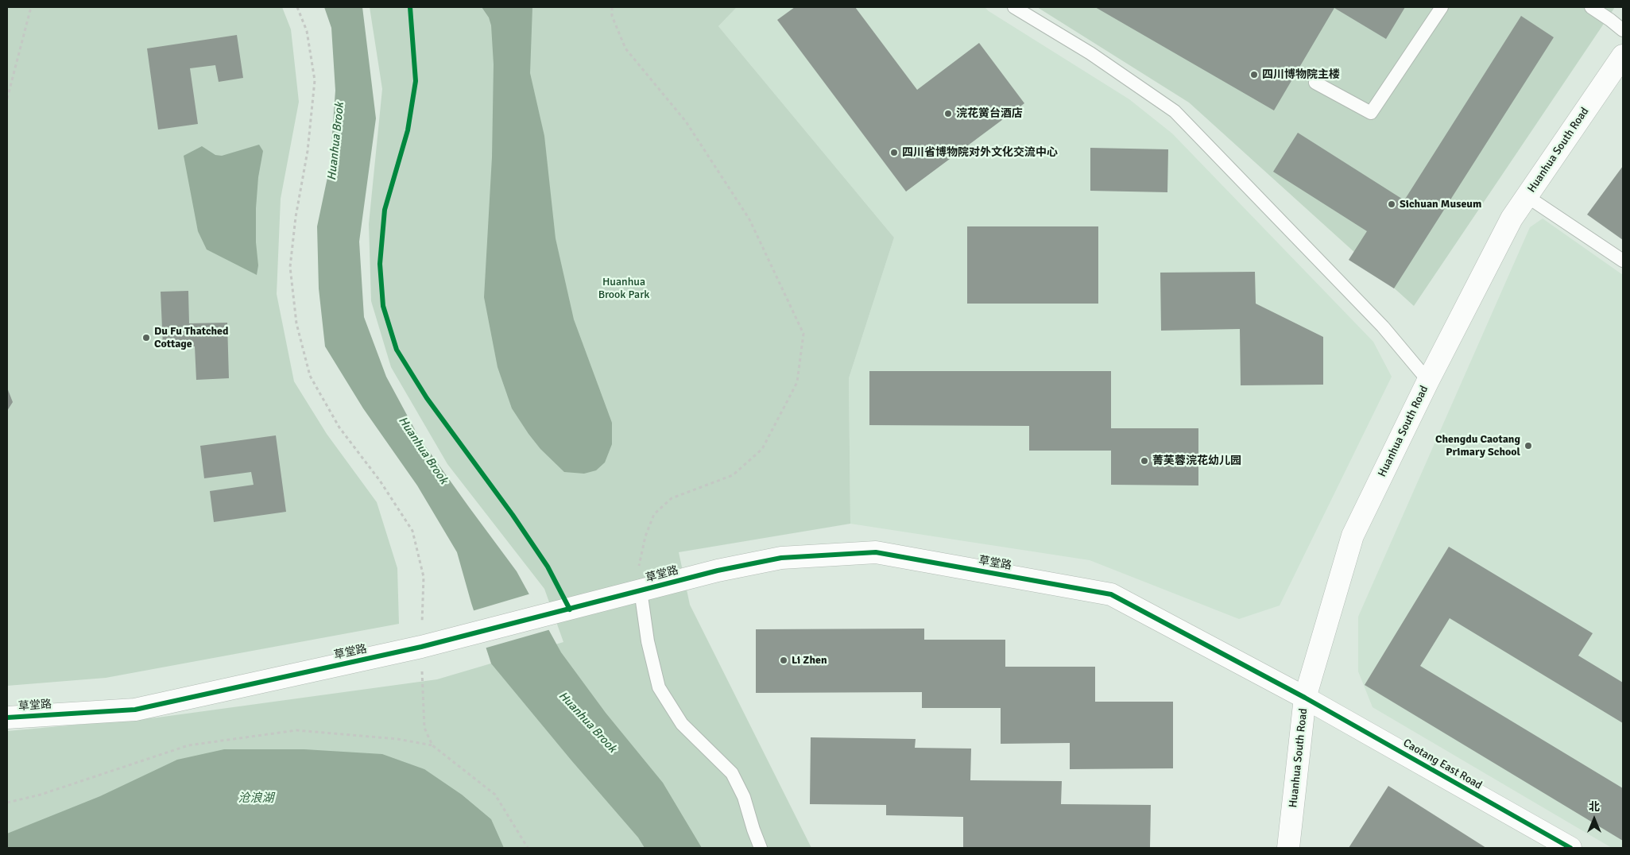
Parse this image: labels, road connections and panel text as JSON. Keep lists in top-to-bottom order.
{
  "streets": {
    "street": ["Huanhua South Road", "草堂路", "Caotang East Road"]
  },
  "crossings": [
    ["Huanhua South Road", "草堂路"],
    ["Huanhua South Road", "Caotang East Road"],
    ["草堂路", "Caotang East Road"]
  ],
  "water": ["Huanhua Brook", "沧浪湖"],
  "parks": ["Huanhua Brook Park"],
  "places": [
    "四川博物院主楼",
    "浣花黉台酒店",
    "四川省博物院对外文化交流中心",
    "Sichuan Museum",
    "Du Fu Thatched Cottage",
    "Chengdu Caotang Primary School",
    "菁芙蓉浣花幼儿园",
    "Li Zhen"
  ],
  "north": "top"
}
